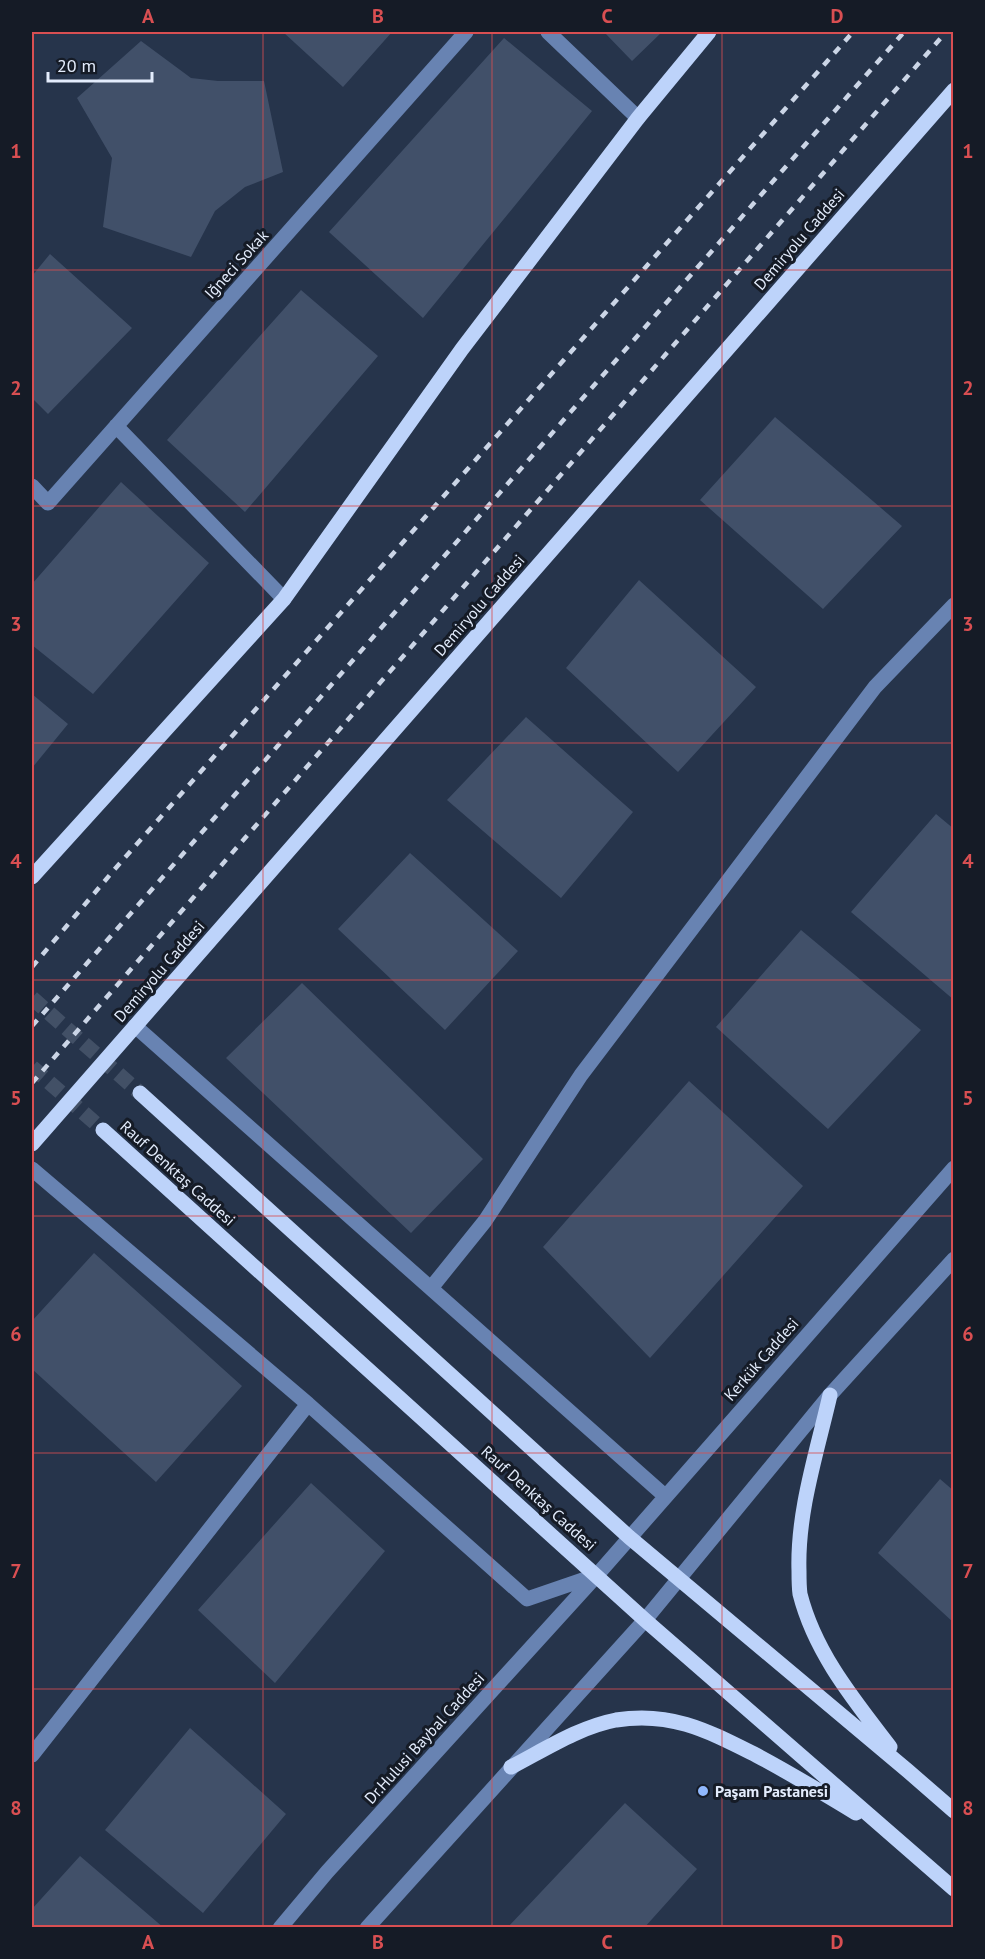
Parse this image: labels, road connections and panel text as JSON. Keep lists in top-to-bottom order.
{
  "streets": {
    "main road": ["Demiryolu Caddesi", "Rauf Denktaş Caddesi"],
    "street": ["Iğneci Sokak", "Kerkük Caddesi", "Dr.Hulusi Baybal Caddesi"]
  },
  "crossings": [
    ["Rauf Denktaş Caddesi", "Kerkük Caddesi"],
    ["Rauf Denktaş Caddesi", "Dr.Hulusi Baybal Caddesi"],
    ["Kerkük Caddesi", "Dr.Hulusi Baybal Caddesi"]
  ],
  "places": ["Paşam Pastanesi"],
  "scale_bar": "20 m",
  "grid": {
    "columns": [
      "A",
      "B",
      "C",
      "D"
    ],
    "rows": [
      "1",
      "2",
      "3",
      "4",
      "5",
      "6",
      "7",
      "8"
    ]
  }
}
